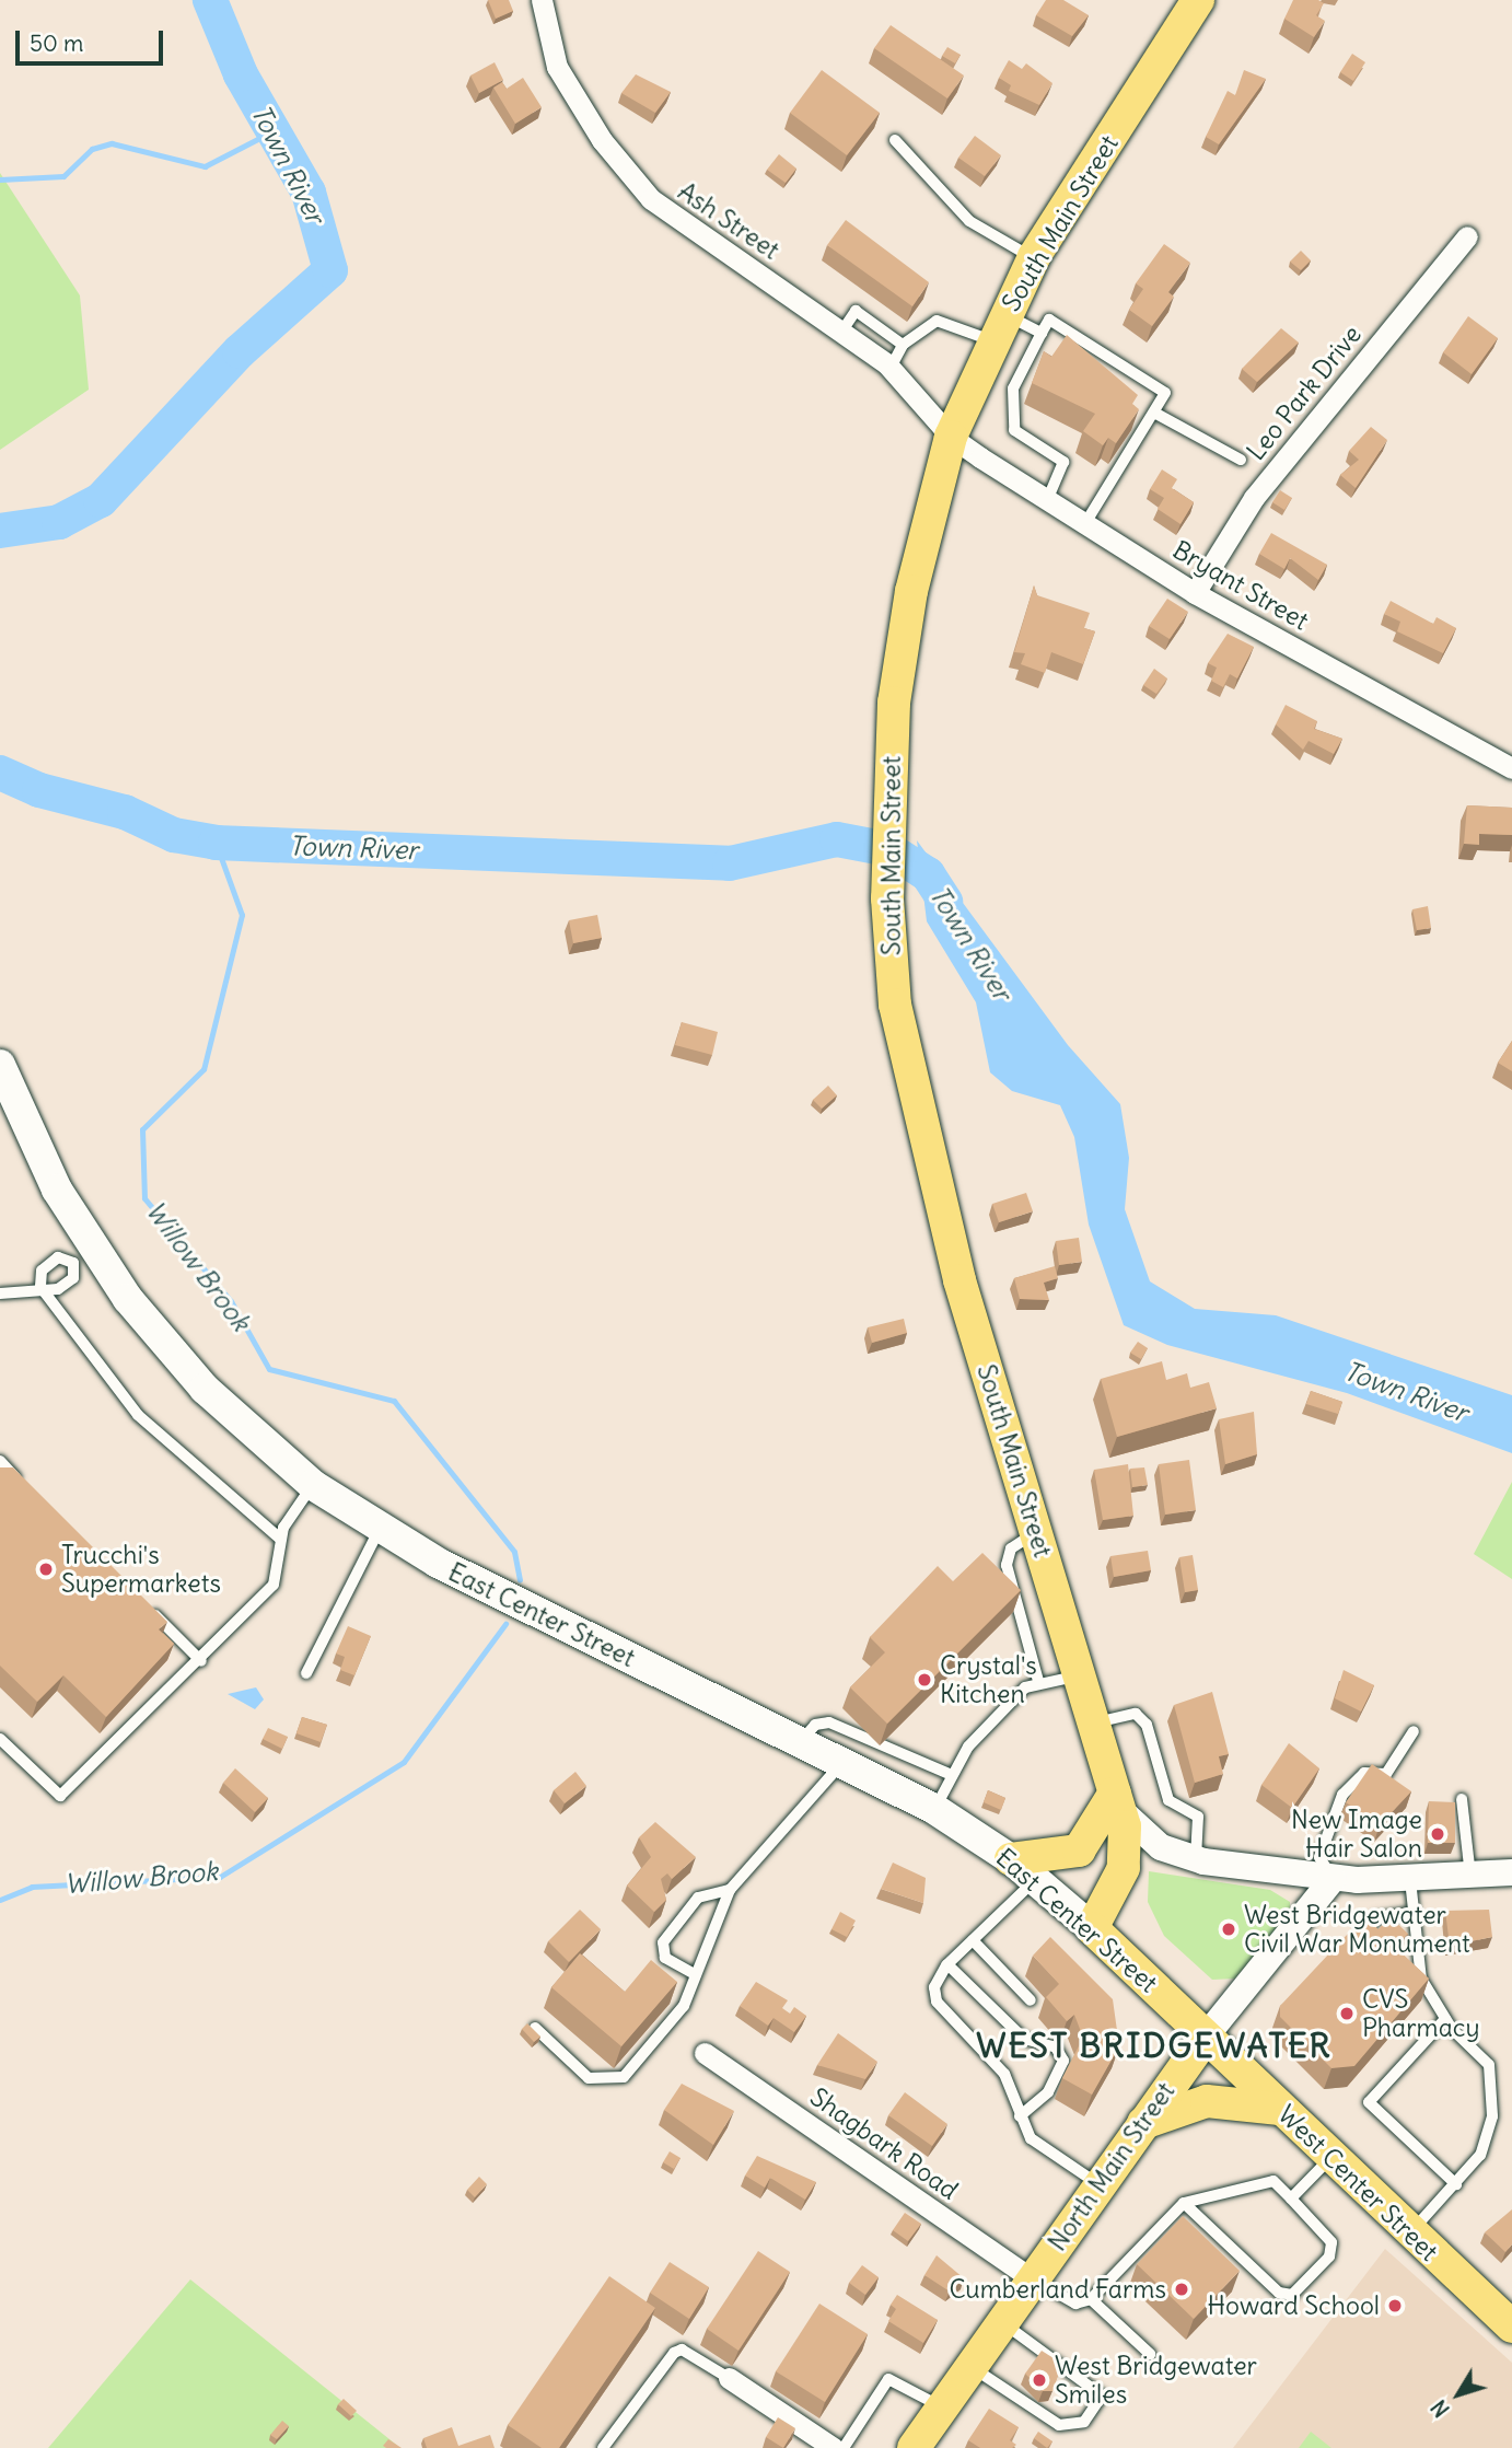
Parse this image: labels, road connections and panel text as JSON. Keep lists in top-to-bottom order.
{
  "streets": {
    "main road": [
      "South Main Street",
      "East Center Street",
      "North Main Street",
      "West Center Street"
    ],
    "street": [
      "Ash Street",
      "Leo Park Drive",
      "Bryant Street",
      "Shagbark Road"
    ]
  },
  "crossings": [
    ["Ash Street", "South Main Street"],
    ["Ash Street", "Bryant Street"],
    ["South Main Street", "Bryant Street"],
    ["South Main Street", "East Center Street"],
    ["Leo Park Drive", "Bryant Street"],
    ["East Center Street", "North Main Street"],
    ["East Center Street", "West Center Street"],
    ["Shagbark Road", "North Main Street"],
    ["North Main Street", "West Center Street"]
  ],
  "districts": ["WEST BRIDGEWATER"],
  "water": ["Town River", "Willow Brook"],
  "places": [
    "Trucchi's Supermarkets",
    "Crystal's Kitchen",
    "New Image Hair Salon",
    "West Bridgewater Civil War Monument",
    "CVS Pharmacy",
    "Cumberland Farms",
    "Howard School",
    "West Bridgewater Smiles"
  ],
  "scale_bar": "50 m",
  "north": "bottom left"
}
